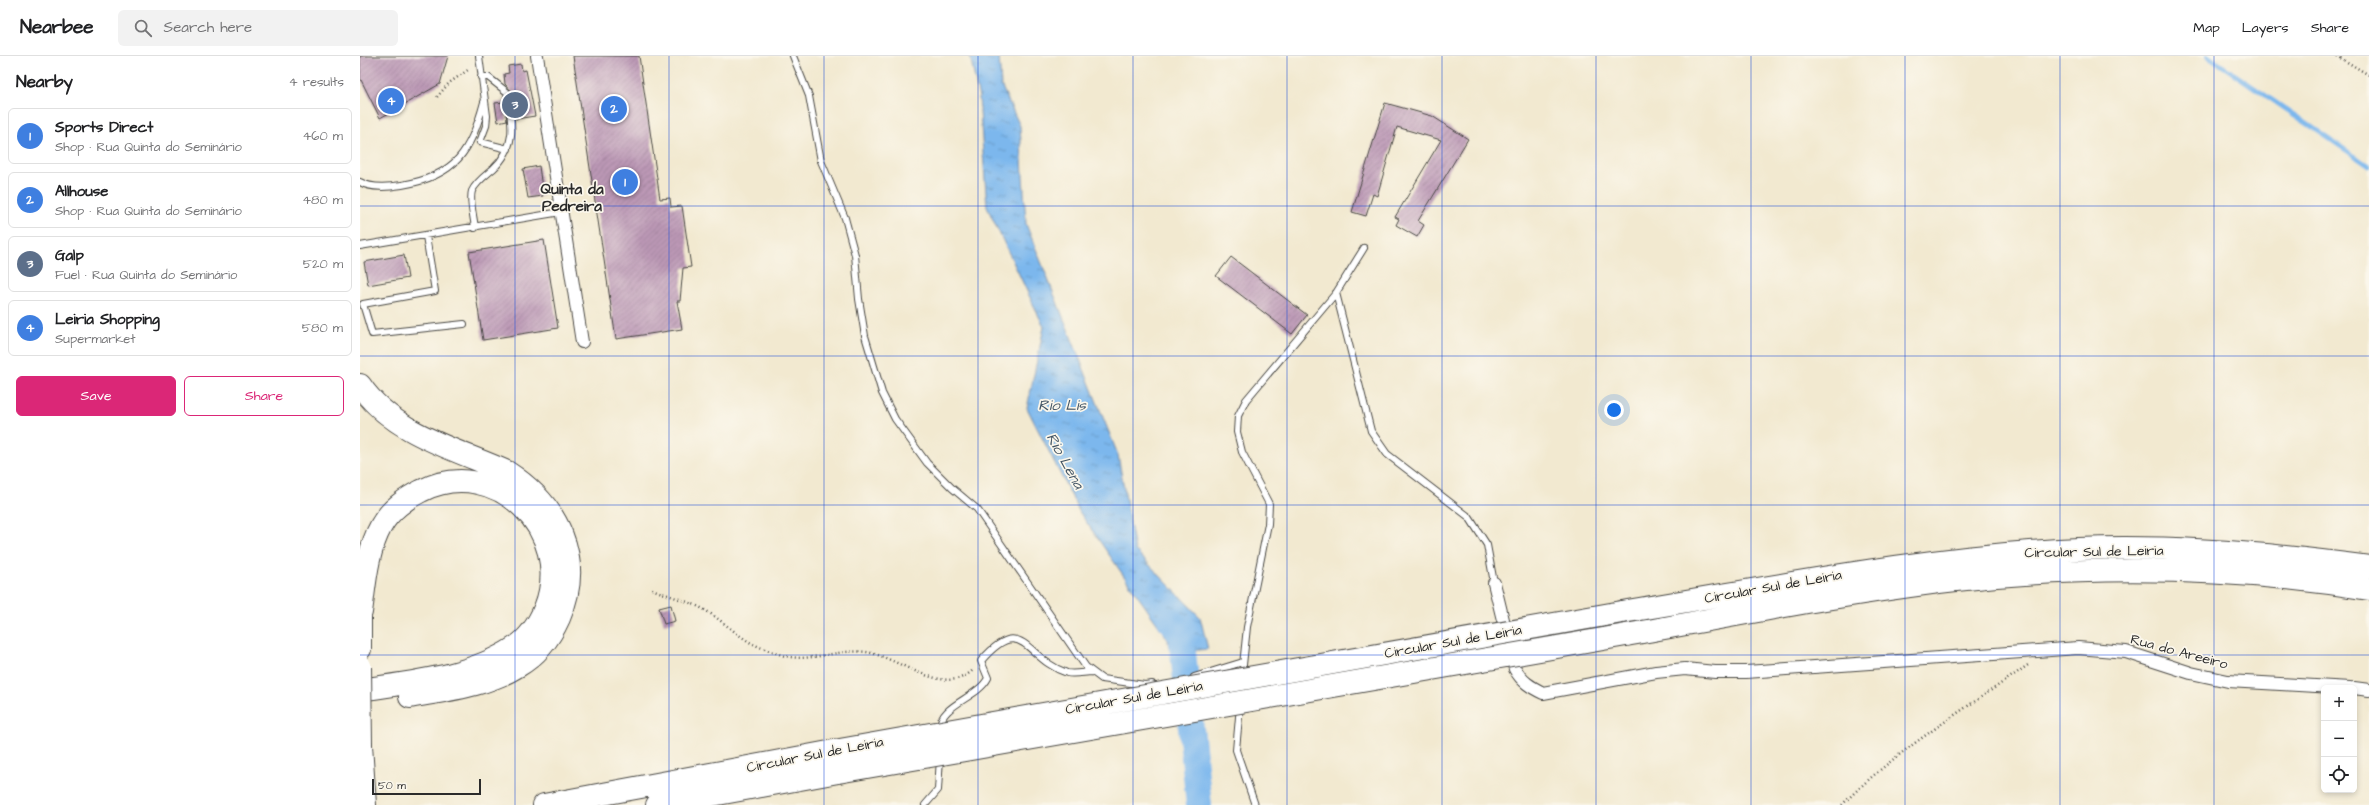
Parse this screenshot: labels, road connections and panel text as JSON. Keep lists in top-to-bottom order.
{
  "streets": {
    "highway": ["Circular Sul de Leiria"],
    "street": ["Rua do Areeiro"]
  },
  "districts": ["Quinta da Pedreira"],
  "water": ["Rio Lis", "Rio Lena"],
  "scale_bar": "50 m",
  "page": {
    "header": "Nearbee",
    "search": "Search here",
    "nav": ["Map", "Layers", "Share"],
    "heading": ["Nearby", "4 results"],
    "pins": [
      "4",
      "3",
      "2",
      "1"
    ],
    "list": [
      {
        "mark": "1",
        "name": "Sports Direct",
        "note": "Shop · Rua Quinta do Seminário",
        "value": "460 m"
      },
      {
        "mark": "2",
        "name": "Allhouse",
        "note": "Shop · Rua Quinta do Seminário",
        "value": "480 m"
      },
      {
        "mark": "3",
        "name": "Galp",
        "note": "Fuel · Rua Quinta do Seminário",
        "value": "520 m"
      },
      {
        "mark": "4",
        "name": "Leiria Shopping",
        "note": "Supermarket",
        "value": "580 m"
      }
    ],
    "buttons": ["Save", "Share"],
    "map_buttons": ["+", "−"],
    "scale": "50 m"
  }
}
